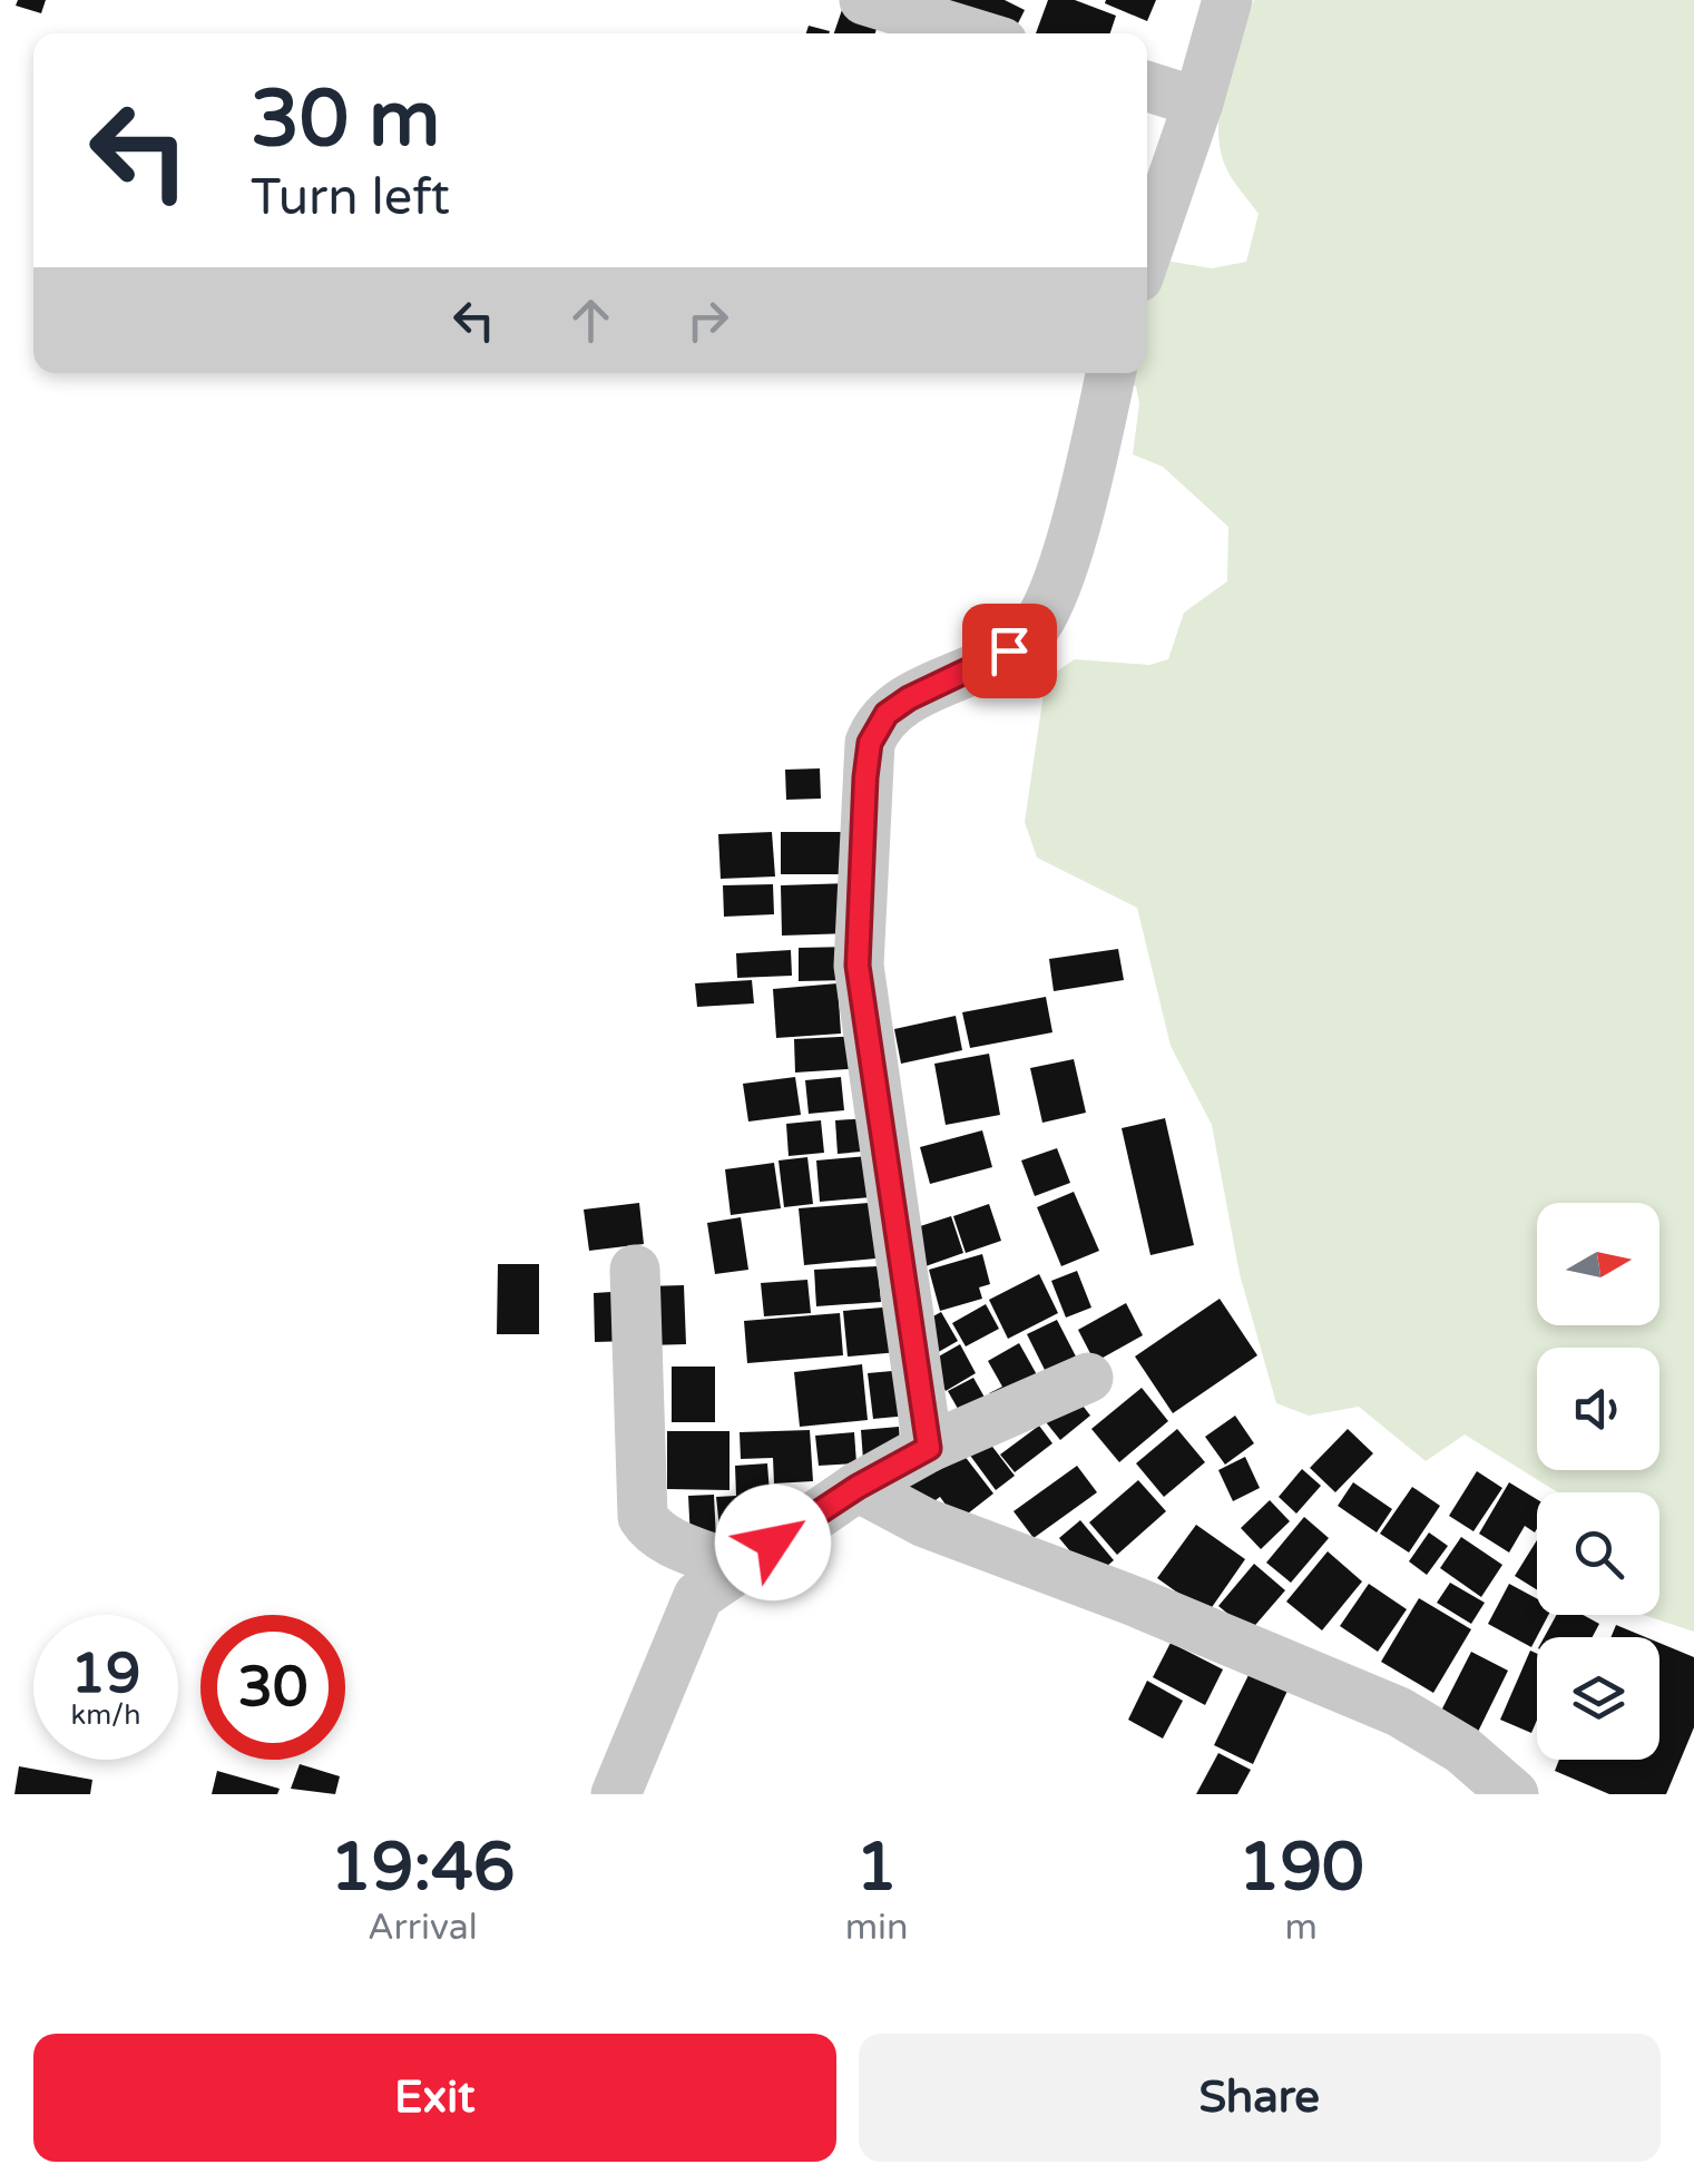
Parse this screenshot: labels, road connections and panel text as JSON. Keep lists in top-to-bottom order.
{
  "north": "right",
  "page": {
    "turn": ["30 m", "Turn left"],
    "speed": "19 km/h",
    "limit": "30",
    "eta": [
      "19:46",
      "Arrival",
      "1",
      "min",
      "190",
      "m"
    ],
    "buttons": ["Exit", "Share"]
  }
}
